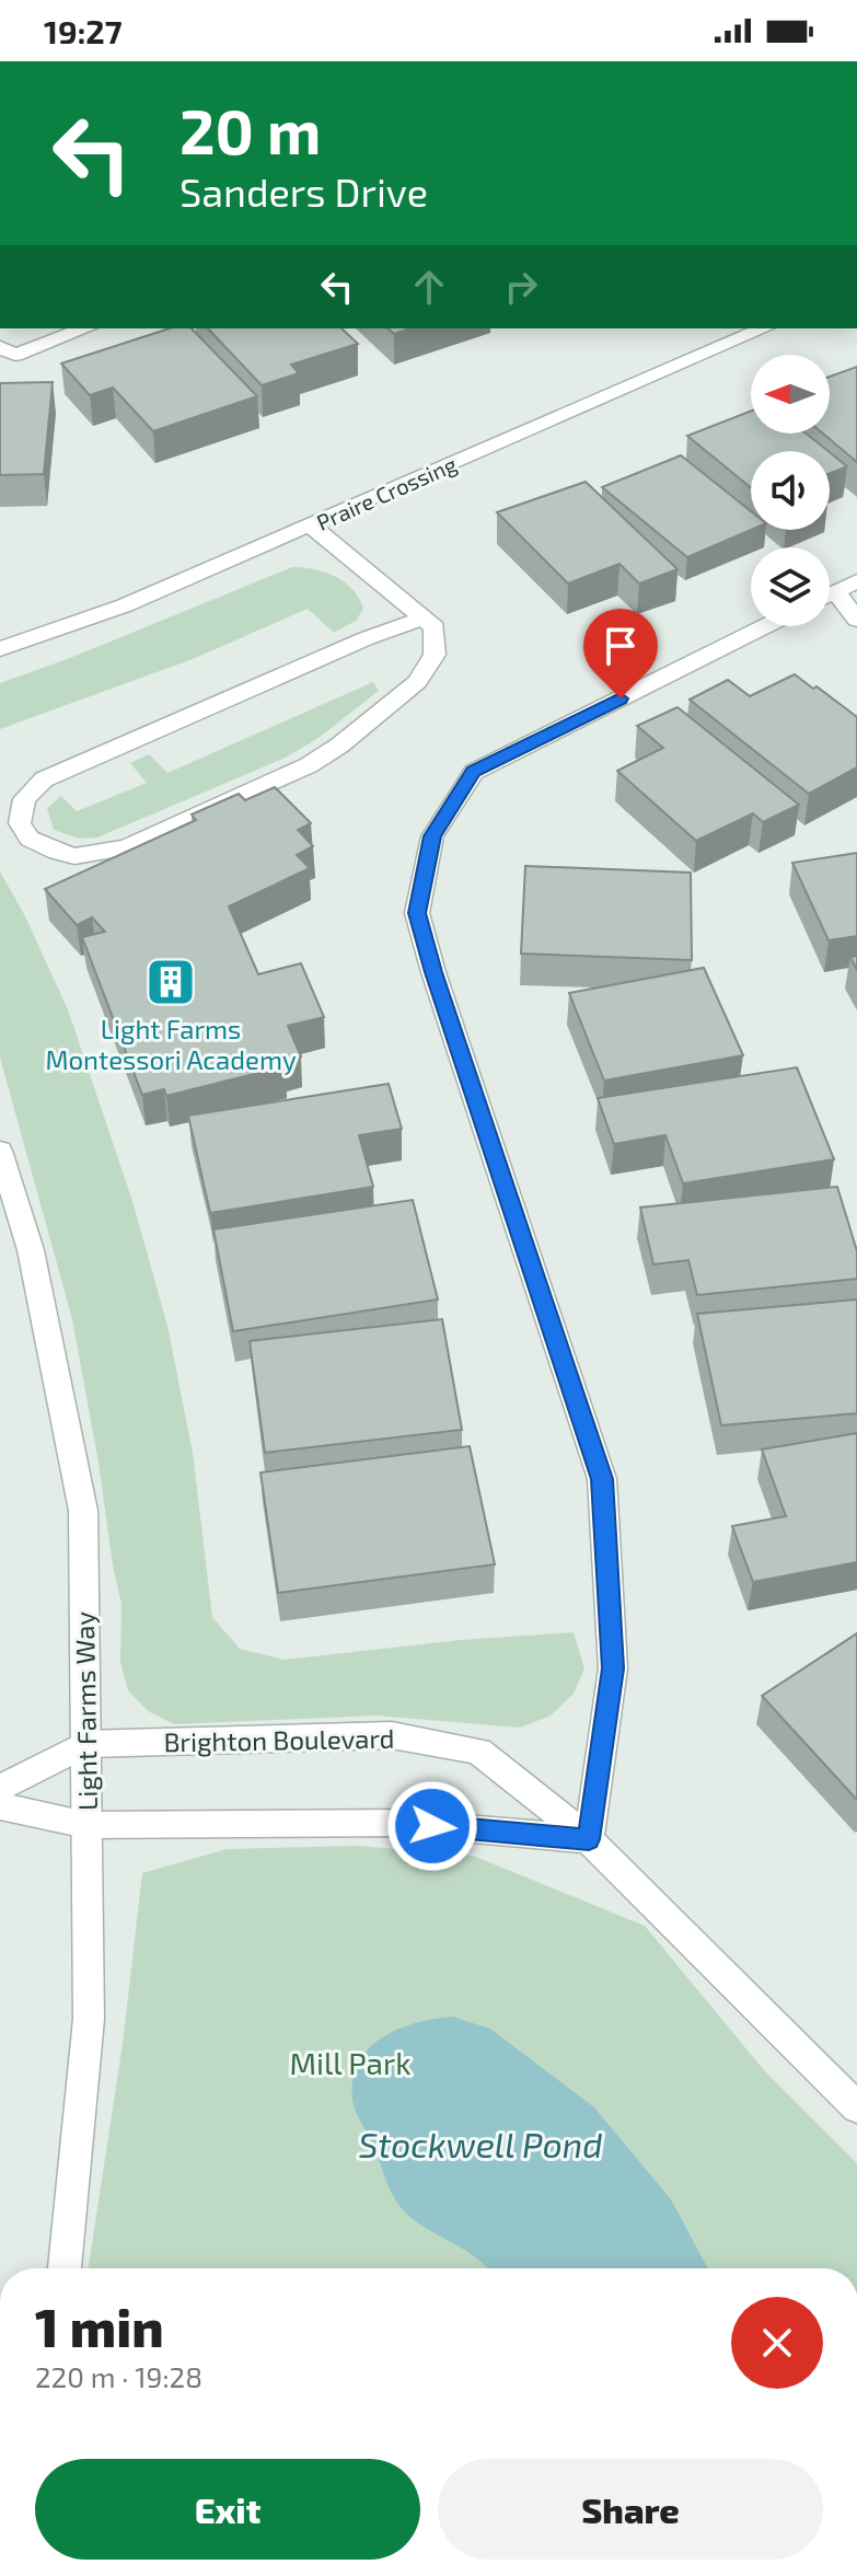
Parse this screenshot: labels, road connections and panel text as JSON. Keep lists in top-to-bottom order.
{
  "streets": {
    "street": ["Praire Crossing", "Light Farms Way", "Brighton Boulevard"]
  },
  "crossings": [
    ["Light Farms Way", "Brighton Boulevard"]
  ],
  "water": ["Stockwell Pond"],
  "parks": ["Mill Park"],
  "places": {
    "building": ["Light Farms Montessori Academy"]
  },
  "north": "left",
  "page": {
    "status": "19:27",
    "turn": ["20 m", "Sanders Drive"],
    "heading": ["1 min", "220 m · 19:28"],
    "buttons": ["Exit", "Share"]
  }
}
